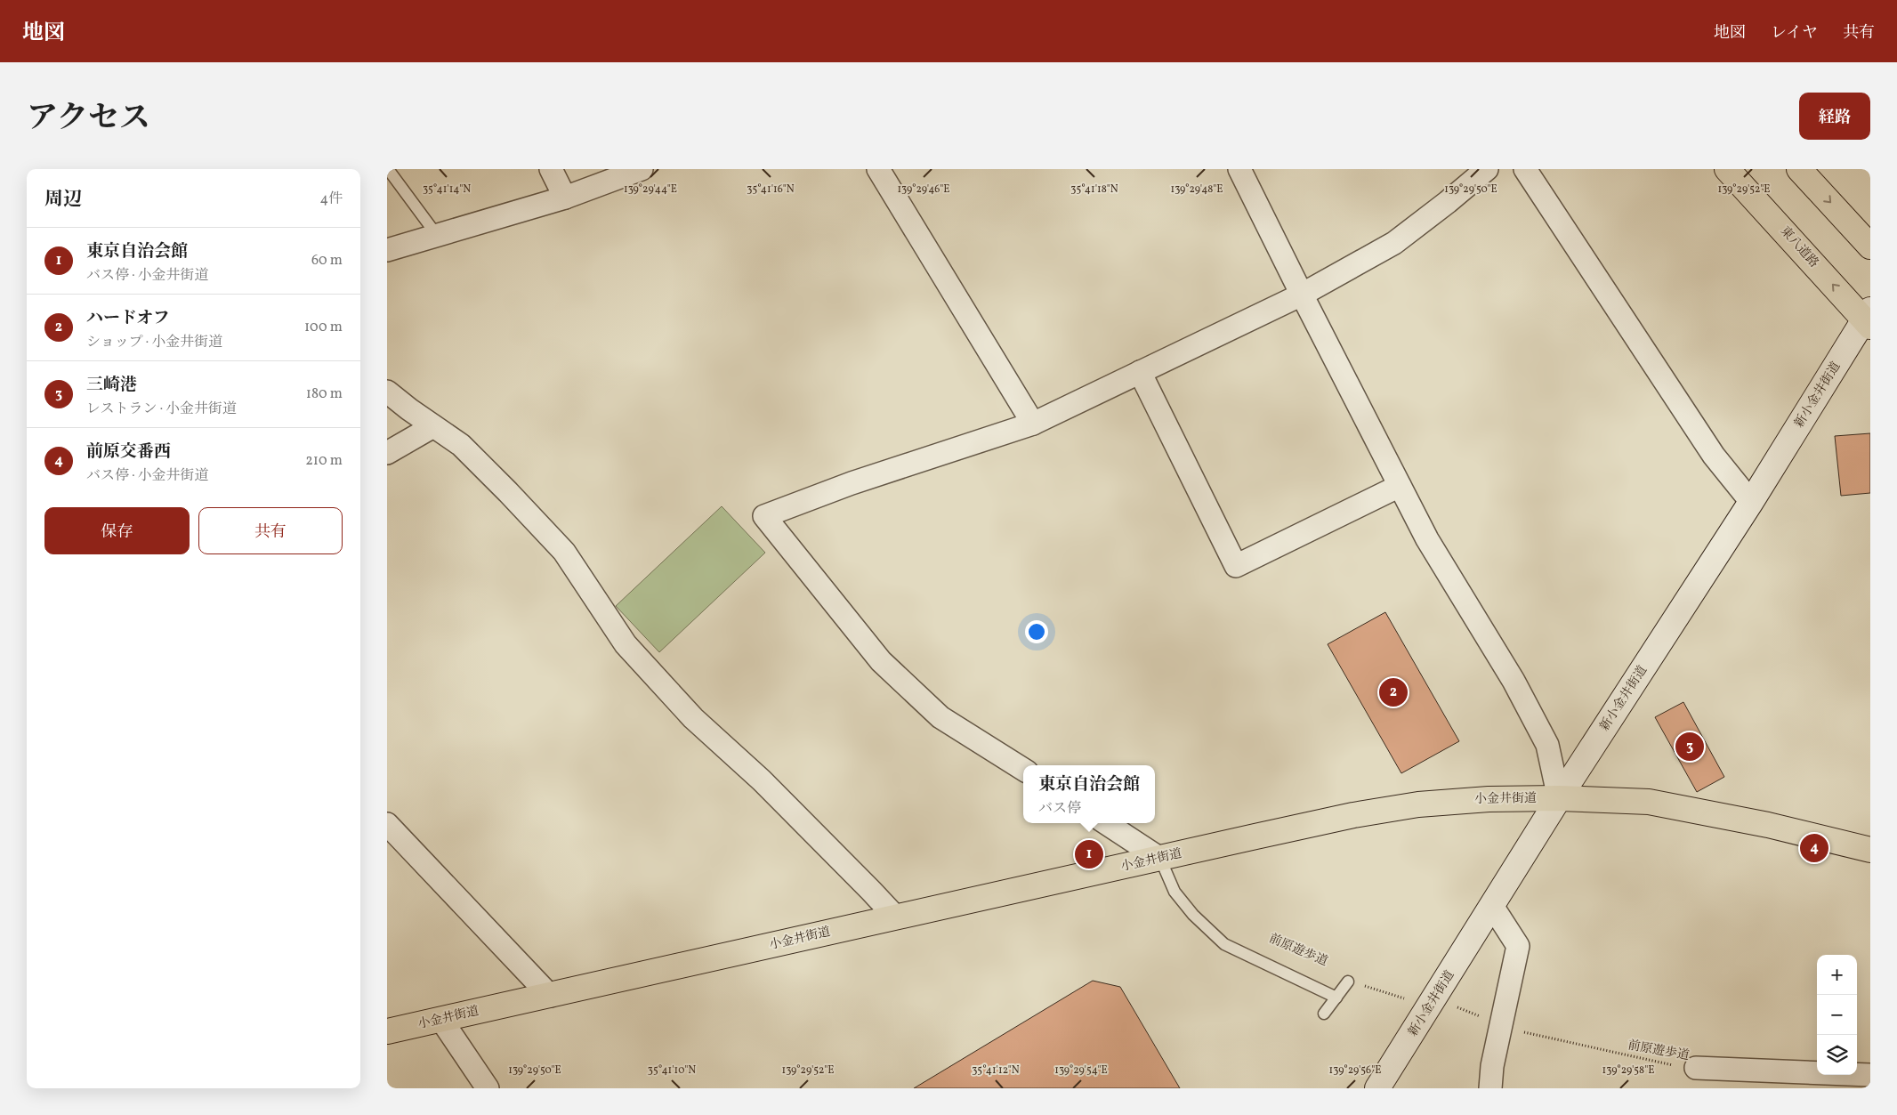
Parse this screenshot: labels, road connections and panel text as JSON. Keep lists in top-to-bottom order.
{
  "streets": {
    "main road": ["東八道路", "新小金井街道", "小金井街道"],
    "path": ["前原遊歩道"]
  },
  "crossings": [
    ["東八道路", "新小金井街道"],
    ["新小金井街道", "小金井街道"]
  ],
  "page": {
    "header": "地図",
    "nav": ["地図", "レイヤ", "共有"],
    "title": "アクセス",
    "buttons": [
      "経路",
      ["保存", "共有"]
    ],
    "heading": ["周辺", "4件"],
    "list": [
      {
        "mark": "1",
        "name": "東京自治会館",
        "note": "バス停 · 小金井街道",
        "value": "60 m"
      },
      {
        "mark": "2",
        "name": "ハードオフ",
        "note": "ショップ · 小金井街道",
        "value": "100 m"
      },
      {
        "mark": "3",
        "name": "三崎港",
        "note": "レストラン · 小金井街道",
        "value": "180 m"
      },
      {
        "mark": "4",
        "name": "前原交番西",
        "note": "バス停 · 小金井街道",
        "value": "210 m"
      }
    ],
    "pins": [
      "2",
      "3",
      "4",
      "1"
    ],
    "popup": ["東京自治会館", "バス停"],
    "map_buttons": ["+", "−"]
  },
  "coordinates": [
    "139°29'44\"E",
    "139°29'46\"E",
    "139°29'48\"E",
    "139°29'50\"E",
    "139°29'52\"E",
    "35°41'14\"N",
    "35°41'16\"N",
    "35°41'18\"N",
    "35°41'10\"N",
    "35°41'12\"N",
    "139°29'54\"E",
    "139°29'56\"E",
    "139°29'58\"E"
  ]
}
